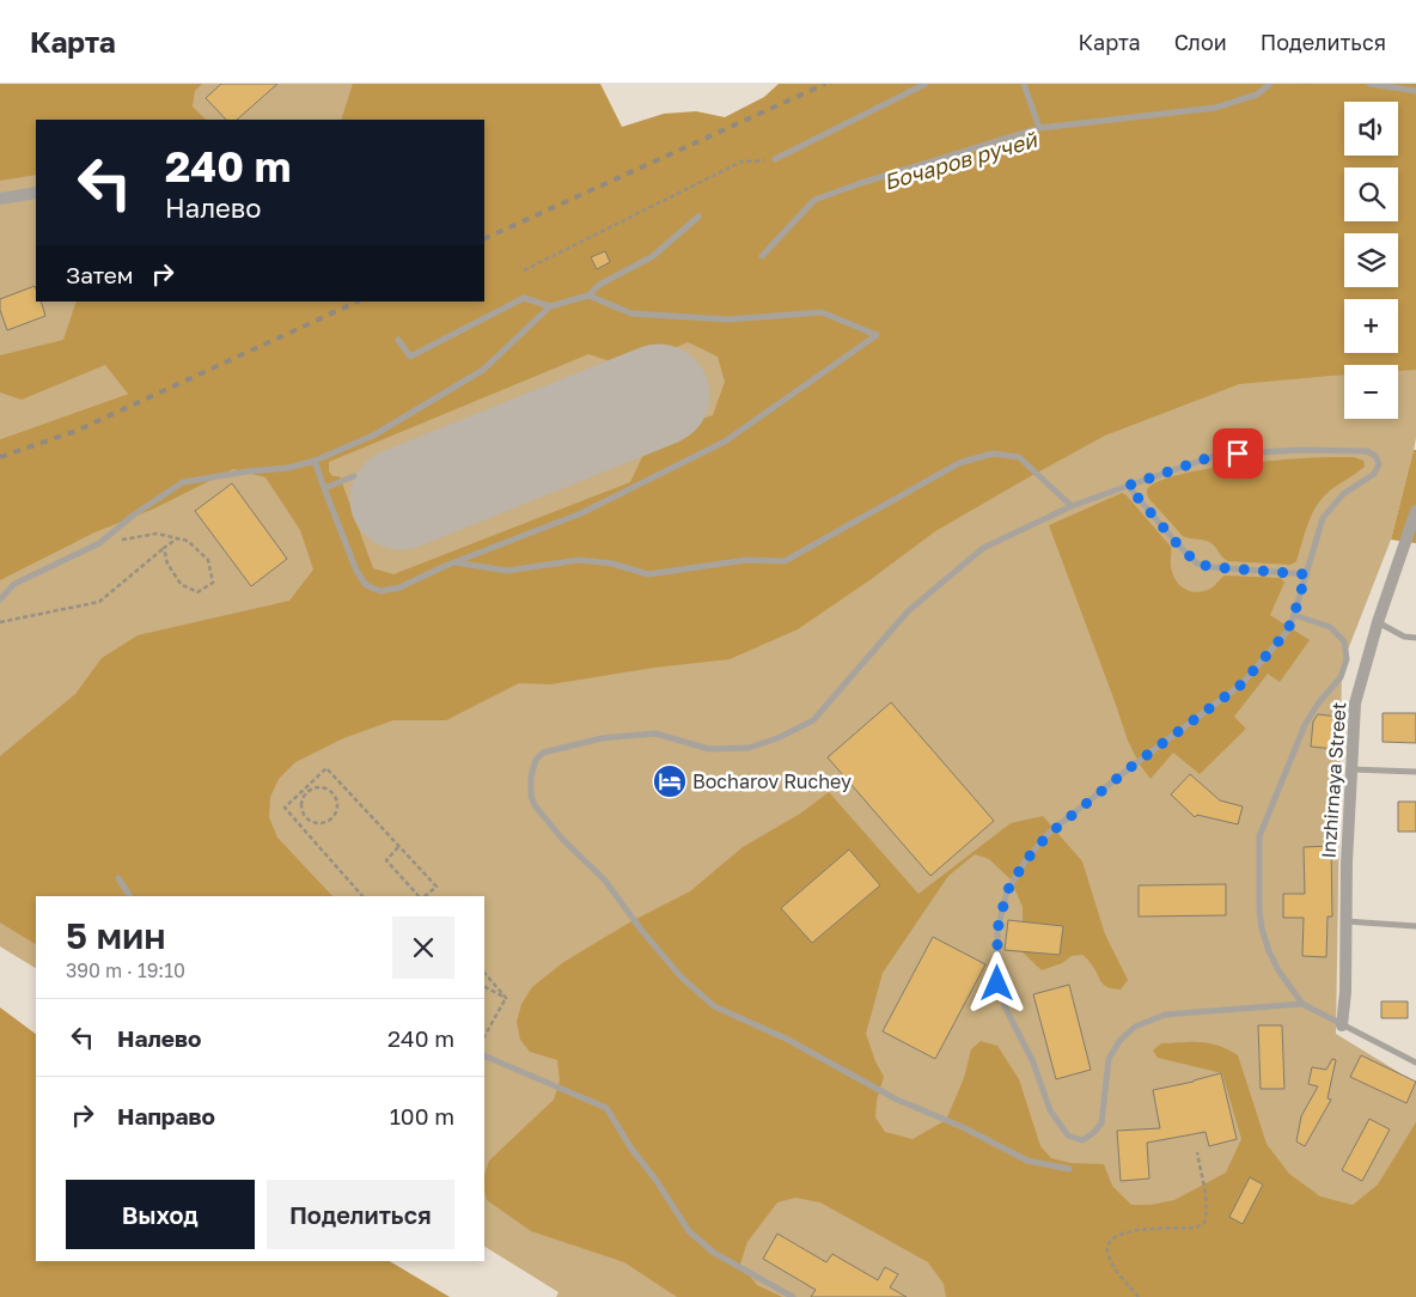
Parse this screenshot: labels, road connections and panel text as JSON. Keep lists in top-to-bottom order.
{
  "streets": {
    "street": ["Inzhirnaya Street"]
  },
  "water": ["Бочаров ручей"],
  "places": {
    "hotel": ["Bocharov Ruchey"]
  },
  "page": {
    "header": "Карта",
    "nav": ["Карта", "Слои", "Поделиться"],
    "map_buttons": ["+", "−"],
    "turn": ["240 m", "Налево"],
    "then": "Затем",
    "heading": ["5 мин", "390 m · 19:10"],
    "list": [
      {
        "name": "Налево",
        "value": "240 m"
      },
      {
        "name": "Направо",
        "value": "100 m"
      }
    ],
    "buttons": ["Выход", "Поделиться"]
  }
}
